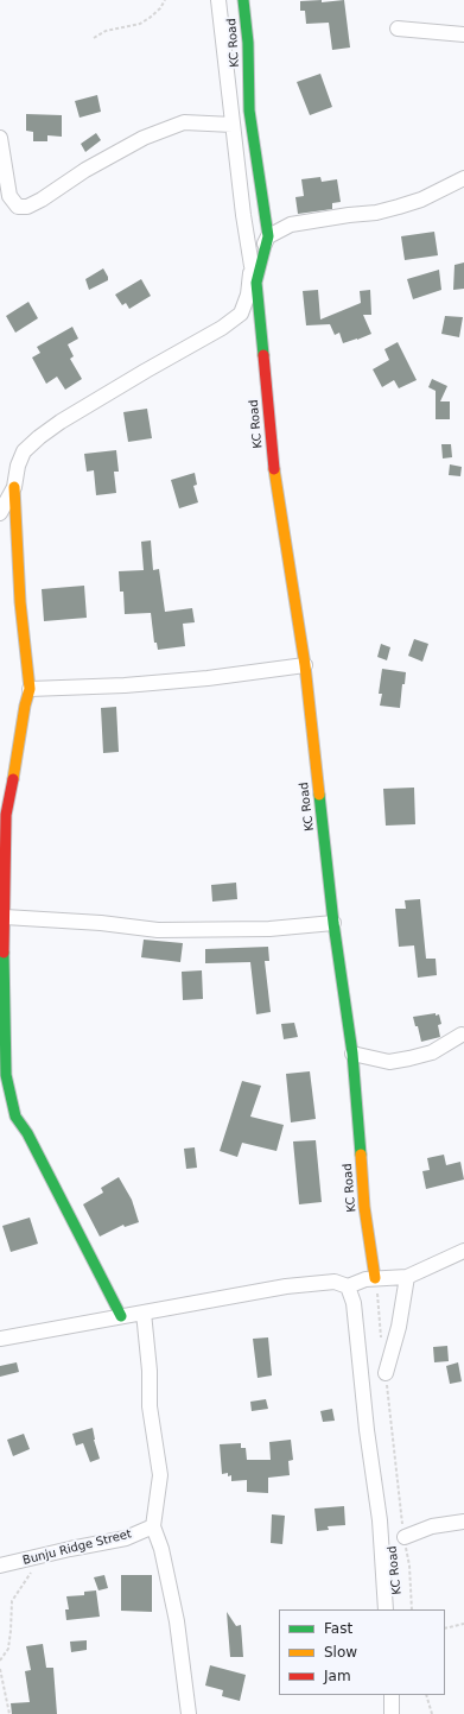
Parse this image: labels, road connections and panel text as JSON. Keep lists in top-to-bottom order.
{
  "streets": {
    "street": ["KC Road", "Bunju Ridge Street"]
  },
  "legend": ["Fast", "Slow", "Jam"]
}
